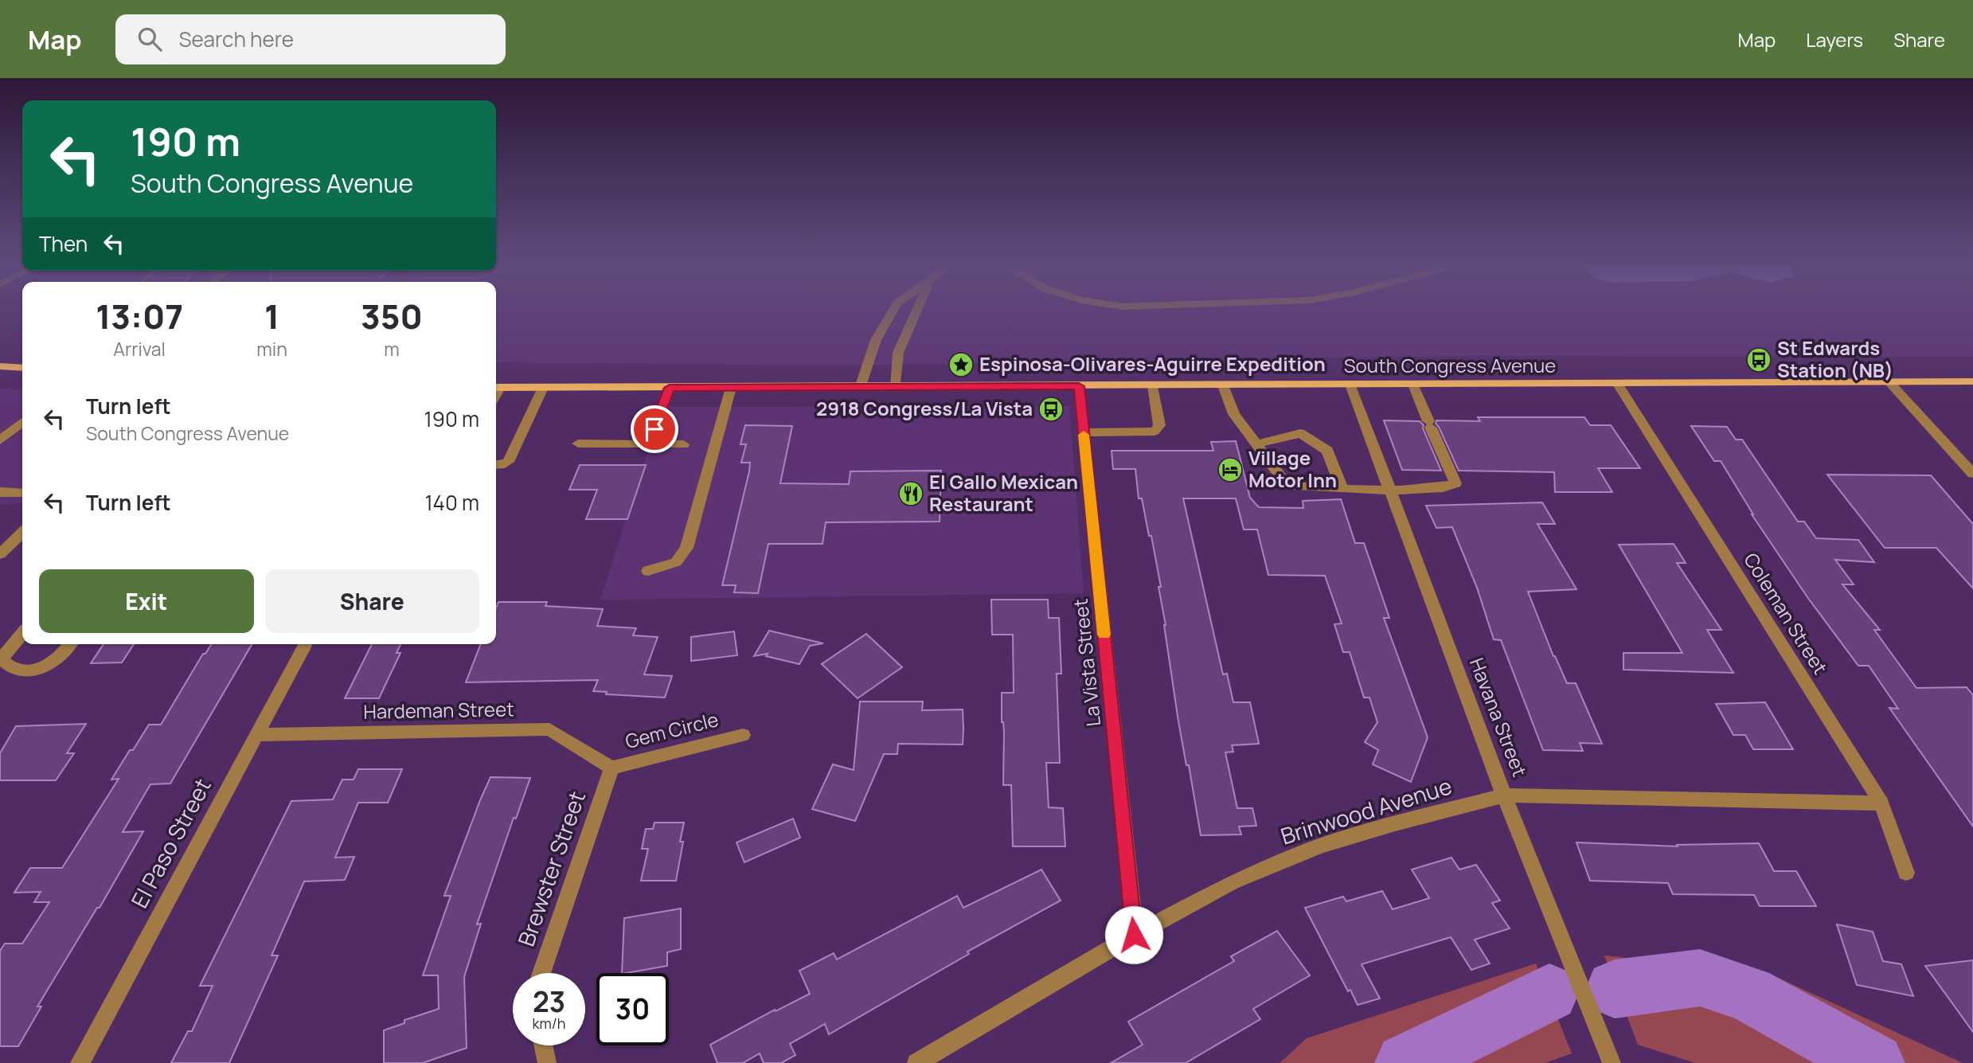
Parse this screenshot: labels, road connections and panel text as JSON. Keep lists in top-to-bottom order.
{
  "streets": {
    "main road": ["South Congress Avenue"],
    "street": [
      "Coleman Street",
      "La Vista Street",
      "Hardeman Street",
      "Havana Street",
      "Gem Circle",
      "Brinwood Avenue",
      "El Paso Street",
      "Brewster Street"
    ]
  },
  "crossings": [
    ["South Congress Avenue", "Coleman Street"],
    ["South Congress Avenue", "La Vista Street"],
    ["South Congress Avenue", "Havana Street"],
    ["Coleman Street", "Brinwood Avenue"],
    ["La Vista Street", "Brinwood Avenue"],
    ["Hardeman Street", "Gem Circle"],
    ["Hardeman Street", "El Paso Street"],
    ["Hardeman Street", "Brewster Street"],
    ["Havana Street", "Brinwood Avenue"],
    ["Gem Circle", "Brewster Street"]
  ],
  "places": {
    "bus stop": ["St Edwards Station (NB)", "2918 Congress/La Vista"],
    "place": ["Espinosa-Olivares-Aguirre Expedition"],
    "hotel": ["Village Motor Inn"],
    "restaurant": ["El Gallo Mexican Restaurant"]
  },
  "page": {
    "header": "Map",
    "search": "Search here",
    "nav": ["Map", "Layers", "Share"],
    "turn": ["190 m", "South Congress Avenue"],
    "then": "Then",
    "eta": [
      "13:07",
      "Arrival",
      "1",
      "min",
      "350",
      "m"
    ],
    "list": [
      {
        "name": "Turn left",
        "note": "South Congress Avenue",
        "value": "190 m"
      },
      {
        "name": "Turn left",
        "value": "140 m"
      }
    ],
    "buttons": ["Exit", "Share"],
    "speed": "23 km/h",
    "limit": "30"
  }
}
